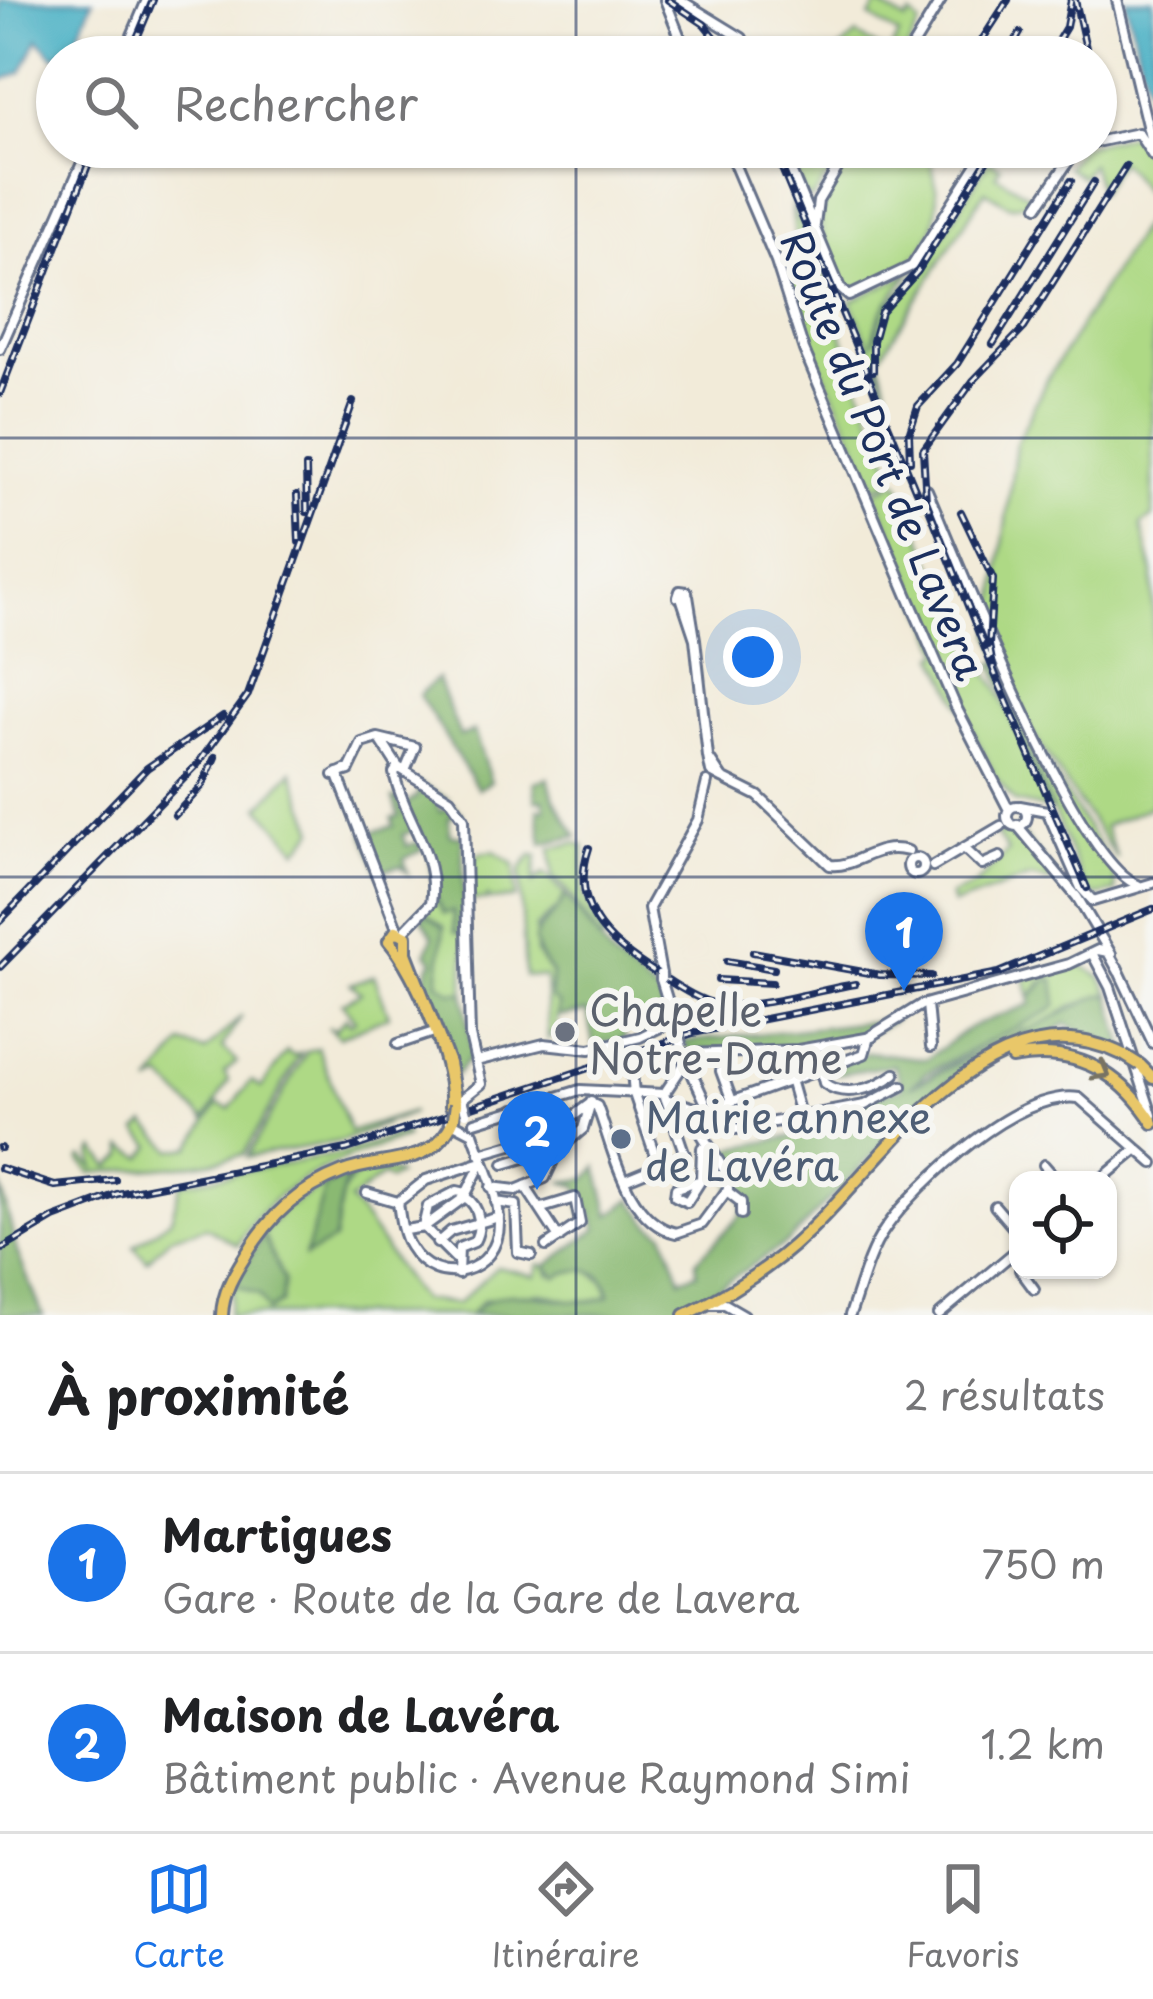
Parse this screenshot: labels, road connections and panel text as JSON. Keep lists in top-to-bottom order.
{
  "streets": {
    "street": ["Route du Port de Lavera"]
  },
  "places": ["Chapelle Notre-Dame", "Mairie annexe de Lavéra"],
  "page": {
    "search": "Rechercher",
    "pins": ["1", "2"],
    "heading": ["À proximité", "2 résultats"],
    "list": [
      {
        "mark": "1",
        "name": "Martigues",
        "note": "Gare · Route de la Gare de Lavera",
        "value": "750 m"
      },
      {
        "mark": "2",
        "name": "Maison de Lavéra",
        "note": "Bâtiment public · Avenue Raymond Simi",
        "value": "1.2 km"
      }
    ],
    "nav": ["Carte", "Itinéraire", "Favoris"]
  }
}
